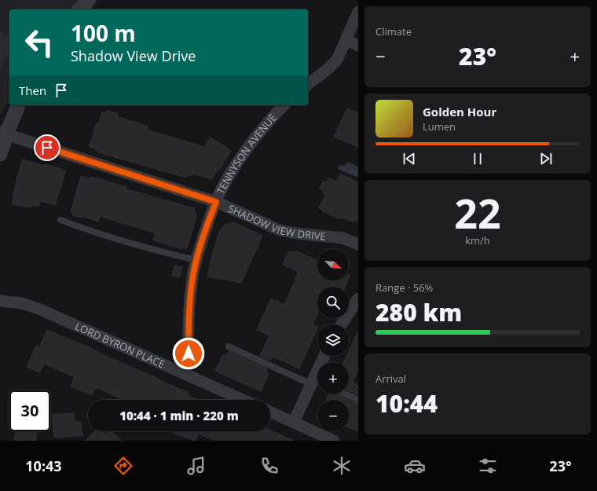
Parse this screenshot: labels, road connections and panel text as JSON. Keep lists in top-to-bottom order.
{
  "streets": {
    "street": ["TENNYSON AVENUE", "SHADOW VIEW DRIVE", "LORD BYRON PLACE"]
  },
  "crossings": [
    ["TENNYSON AVENUE", "SHADOW VIEW DRIVE"],
    ["TENNYSON AVENUE", "LORD BYRON PLACE"]
  ],
  "north": "bottom right",
  "page": {
    "tile": [
      "Climate",
      ["22", "km/h"],
      ["Range · 56%", "280 km"],
      ["Arrival", "10:44"]
    ],
    "turn": ["100 m", "Shadow View Drive"],
    "heat": ["−", "23°", "+"],
    "then": "Then",
    "song": ["Golden Hour", "Lumen"],
    "map_buttons": ["+", "−"],
    "limit": "30",
    "trip": "10:44 · 1 min · 220 m",
    "tabs": ["10:43", "23°"]
  }
}
